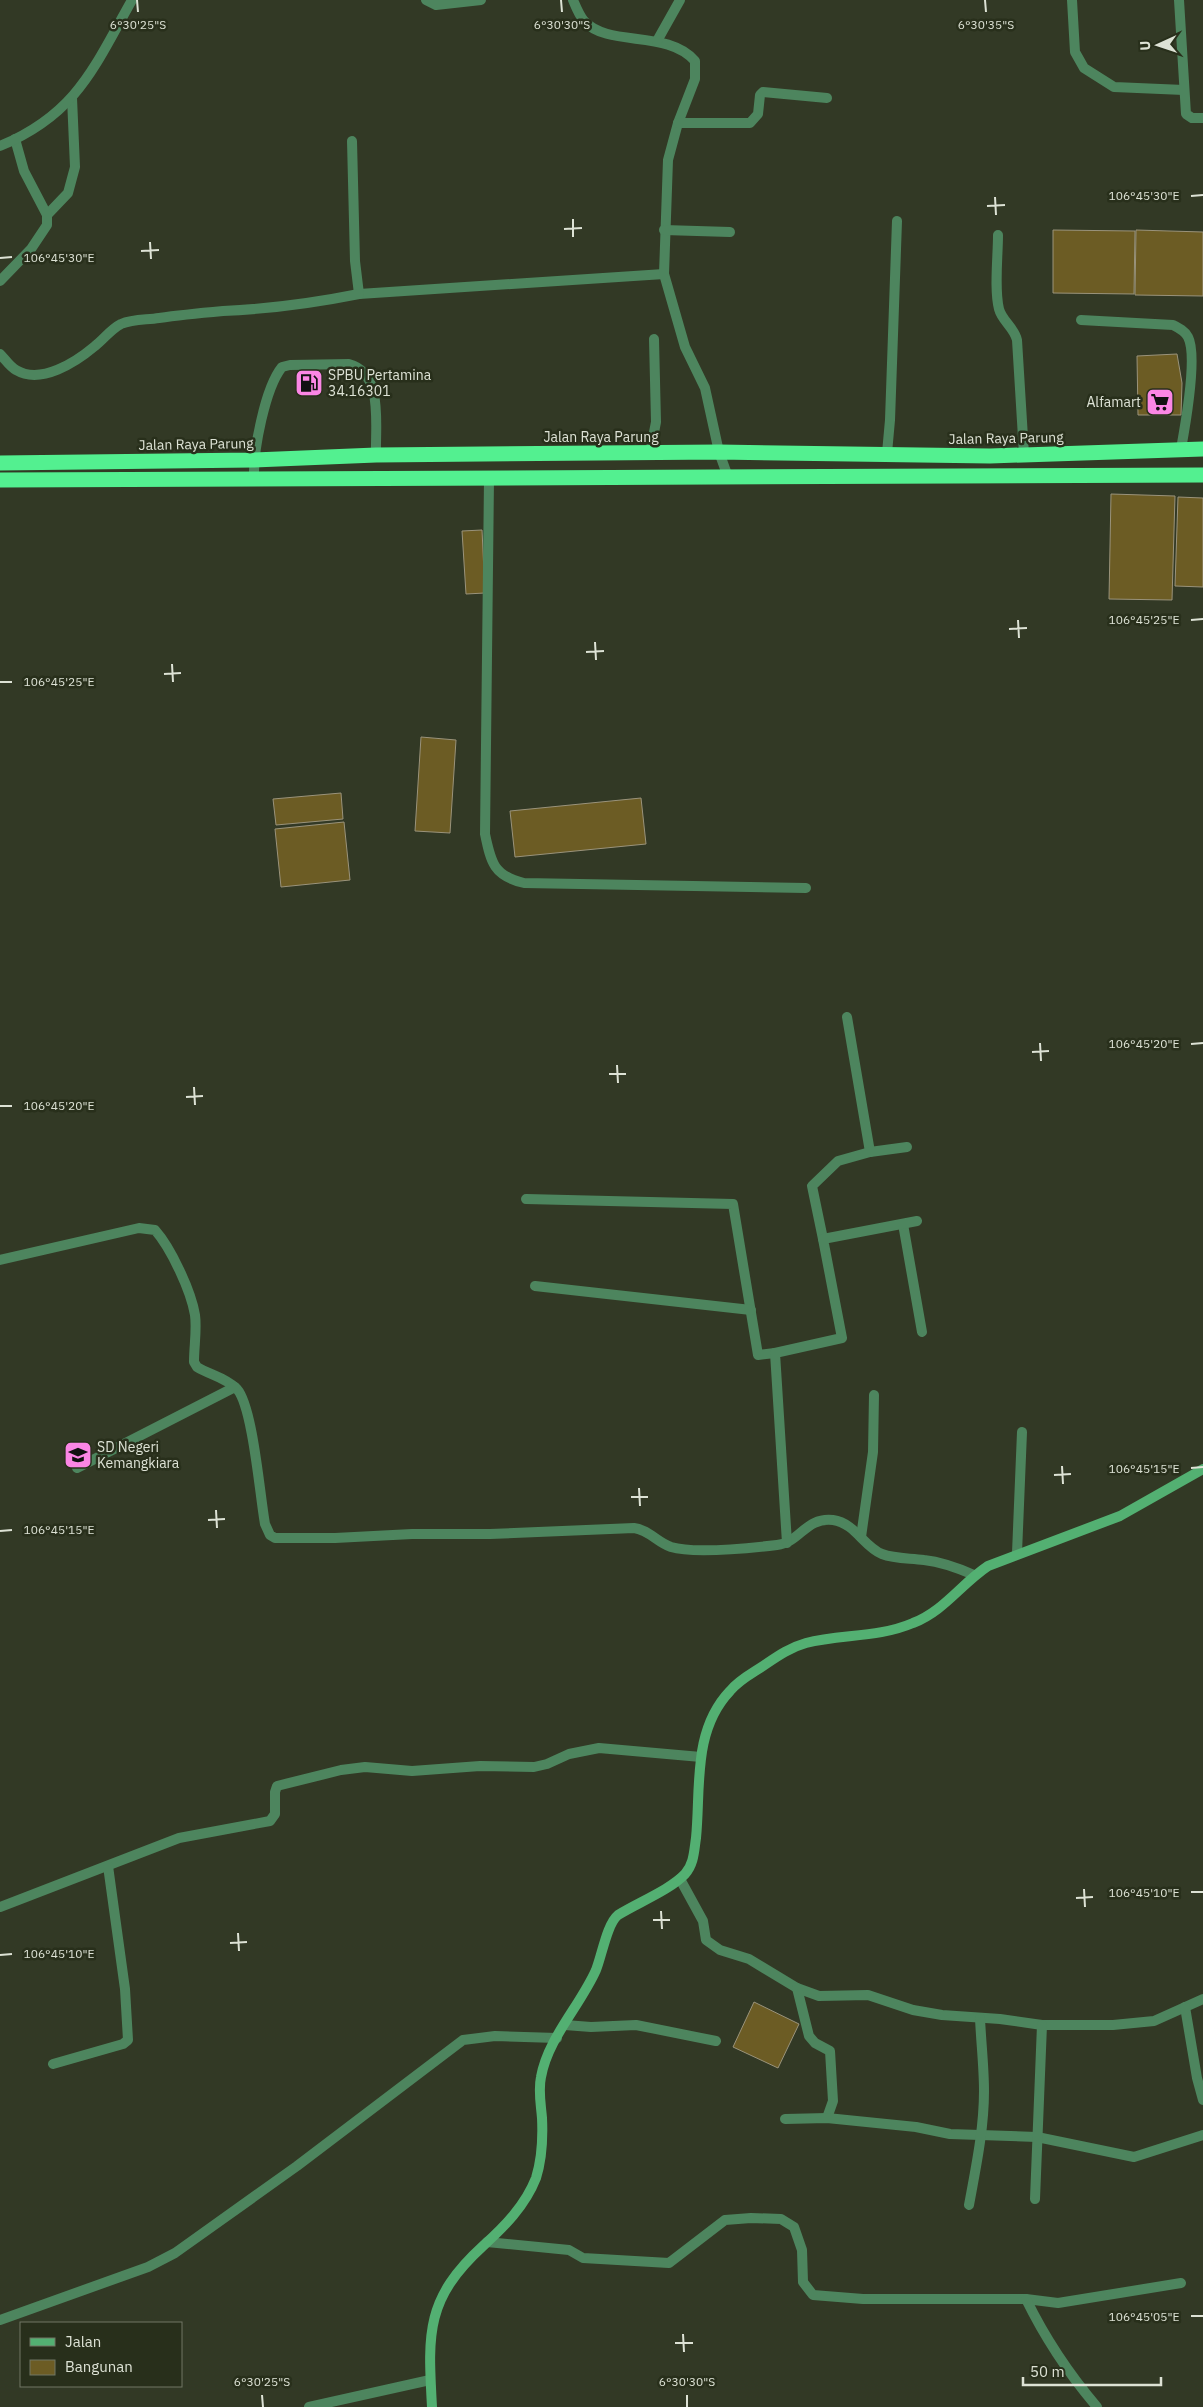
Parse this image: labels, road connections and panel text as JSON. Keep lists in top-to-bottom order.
{
  "streets": {
    "highway": ["Jalan Raya Parung"]
  },
  "places": {
    "fuel station": ["SPBU Pertamina 34.16301"],
    "supermarket": ["Alfamart"],
    "school or university": ["SD Negeri Kemangkiara"]
  },
  "legend": ["Jalan", "Bangunan"],
  "scale_bar": "50 m",
  "north": "left",
  "coordinates": [
    "6°30'25\"S",
    "6°30'30\"S",
    "6°30'35\"S",
    "106°45'30\"E",
    "106°45'25\"E",
    "106°45'20\"E",
    "106°45'15\"E",
    "106°45'10\"E",
    "106°45'05\"E"
  ]
}
